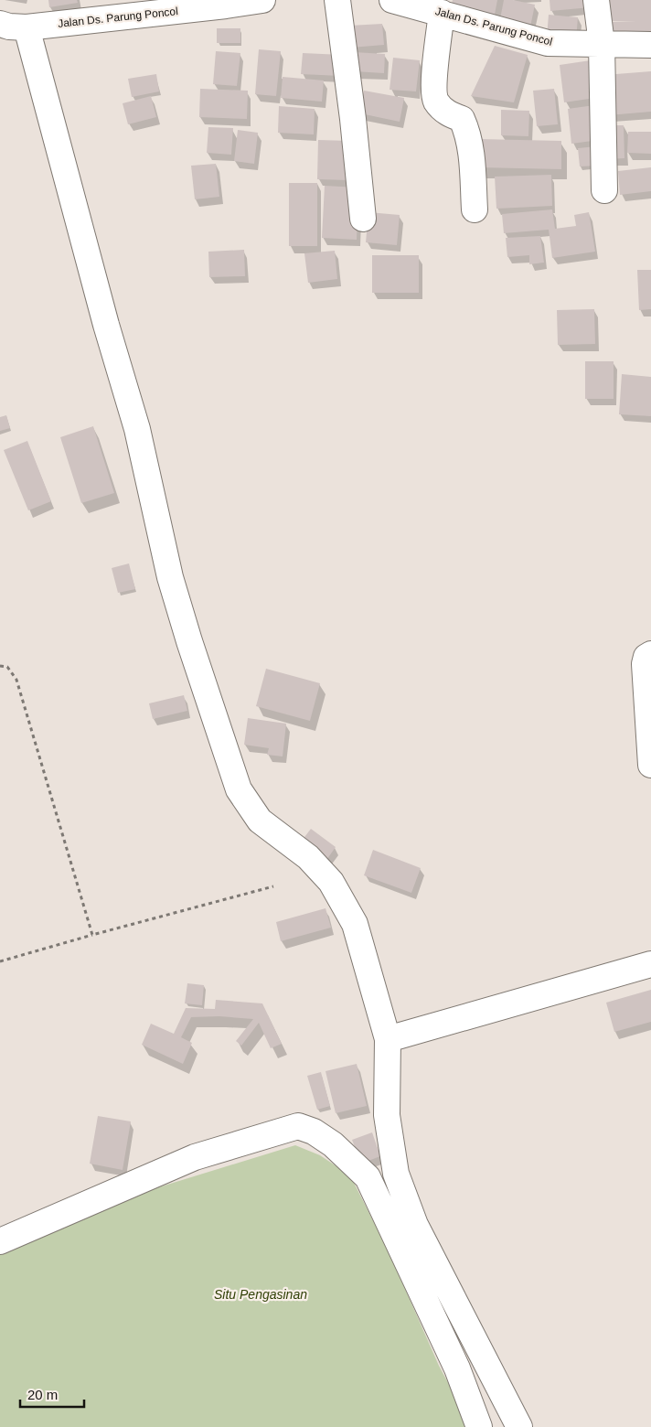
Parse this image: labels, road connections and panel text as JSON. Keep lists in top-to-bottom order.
{
  "streets": {
    "street": ["Jalan Ds. Parung Poncol"]
  },
  "water": ["Situ Pengasinan"],
  "scale_bar": "20 m"
}
